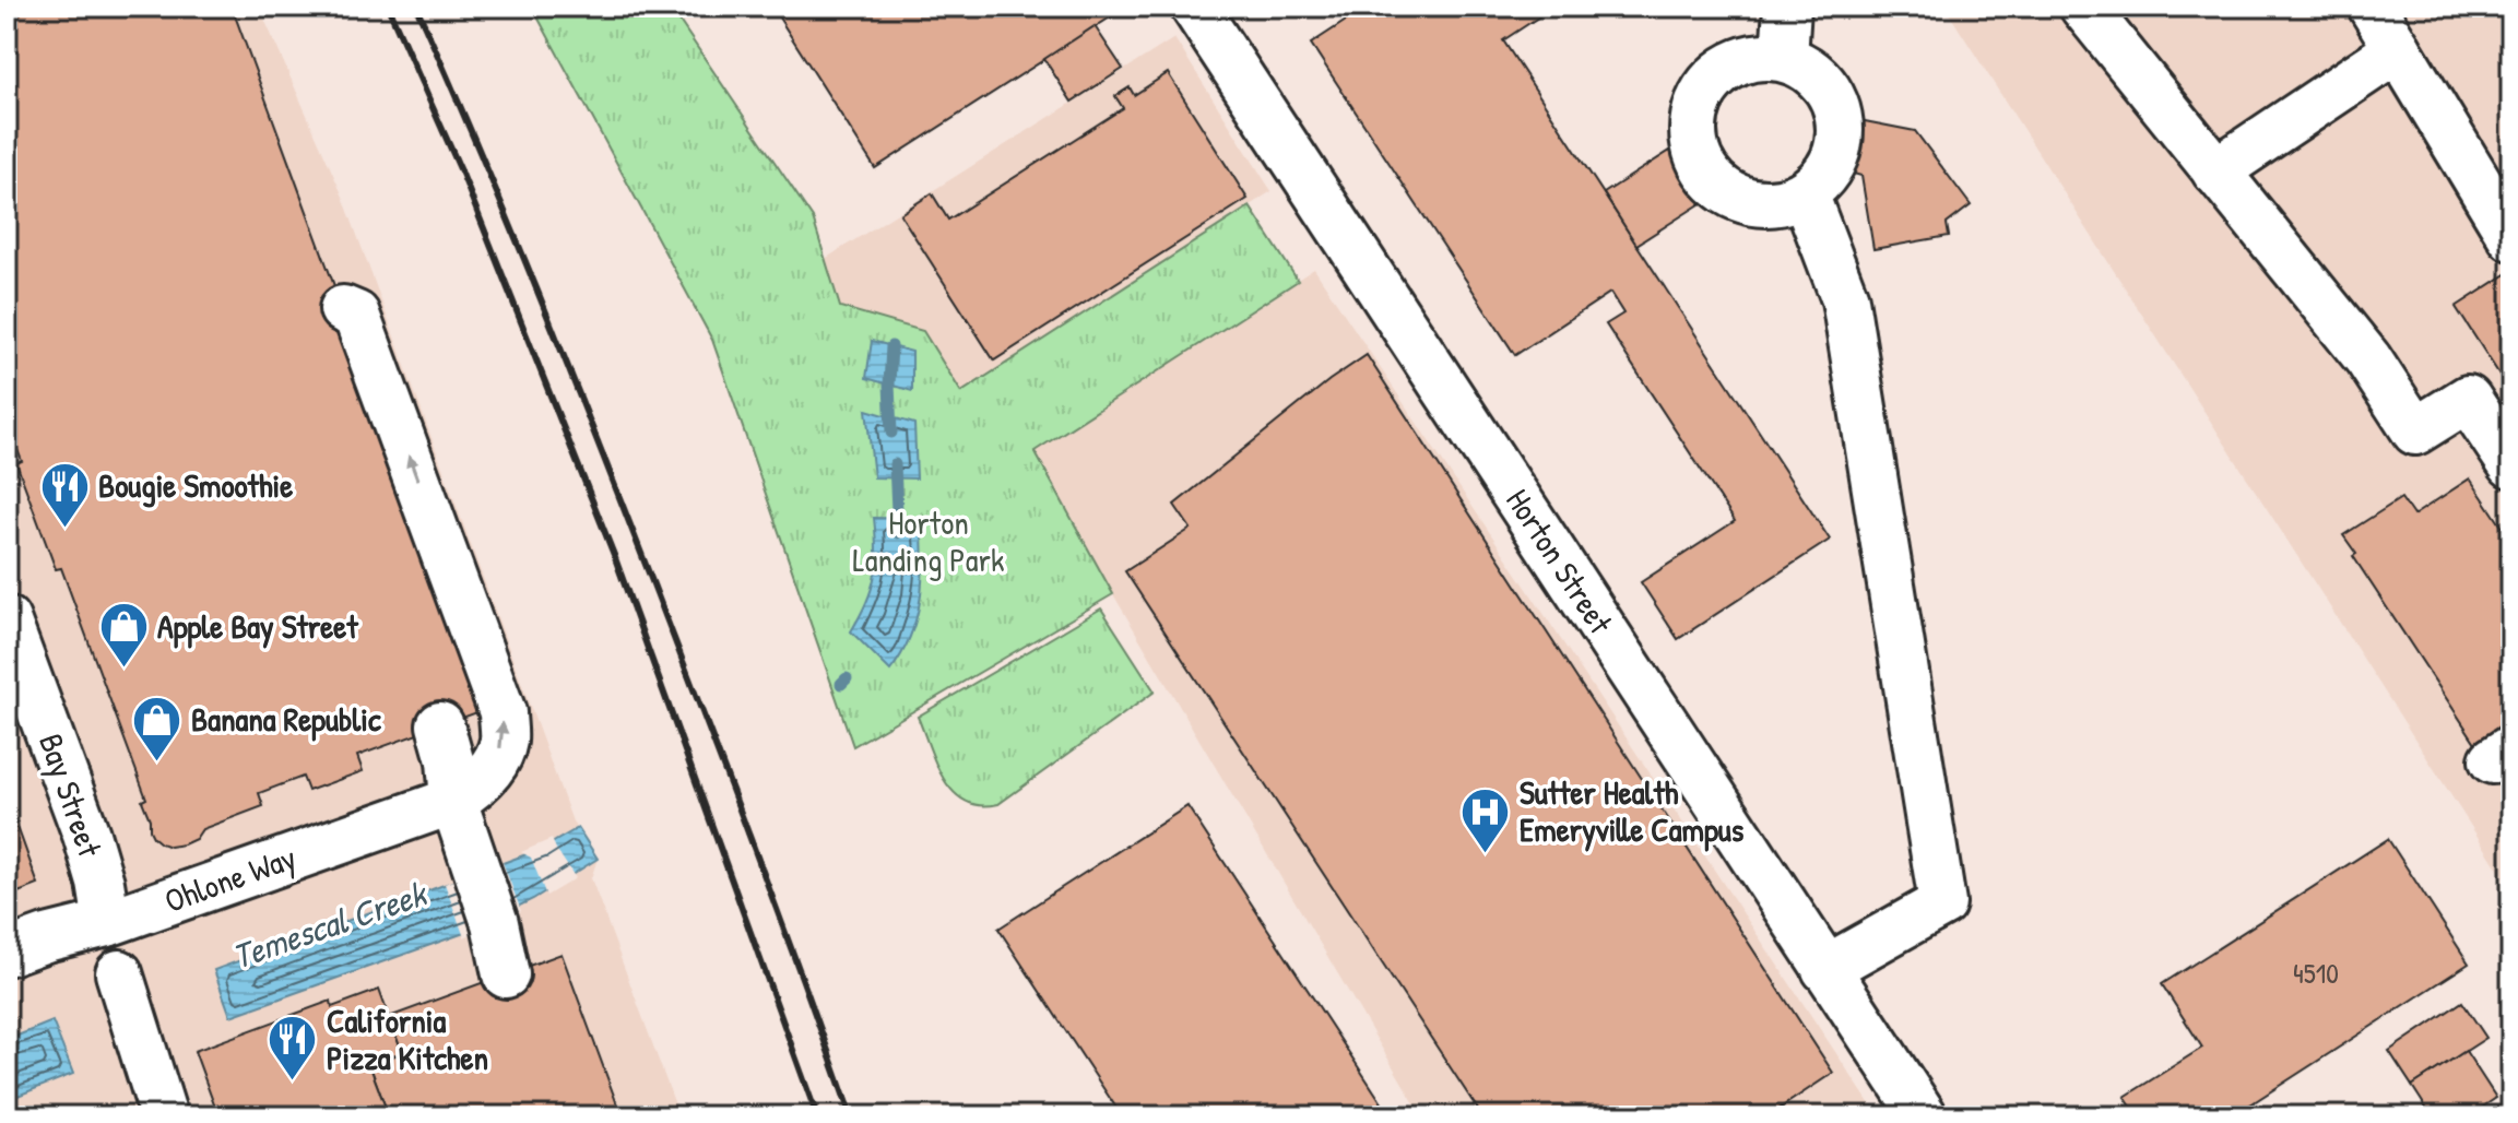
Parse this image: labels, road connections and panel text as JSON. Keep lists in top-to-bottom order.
{
  "streets": {
    "street": ["Horton Street", "Bay Street", "Ohlone Way"]
  },
  "crossings": [
    ["Bay Street", "Ohlone Way"]
  ],
  "water": ["Temescal Creek"],
  "parks": ["Horton Landing Park"],
  "places": {
    "restaurant": ["Bougie Smoothie", "California Pizza Kitchen"],
    "shop": ["Apple Bay Street", "Banana Republic"],
    "hospital": ["Sutter Health Emeryville Campus"]
  },
  "house_numbers": ["4510"]
}
